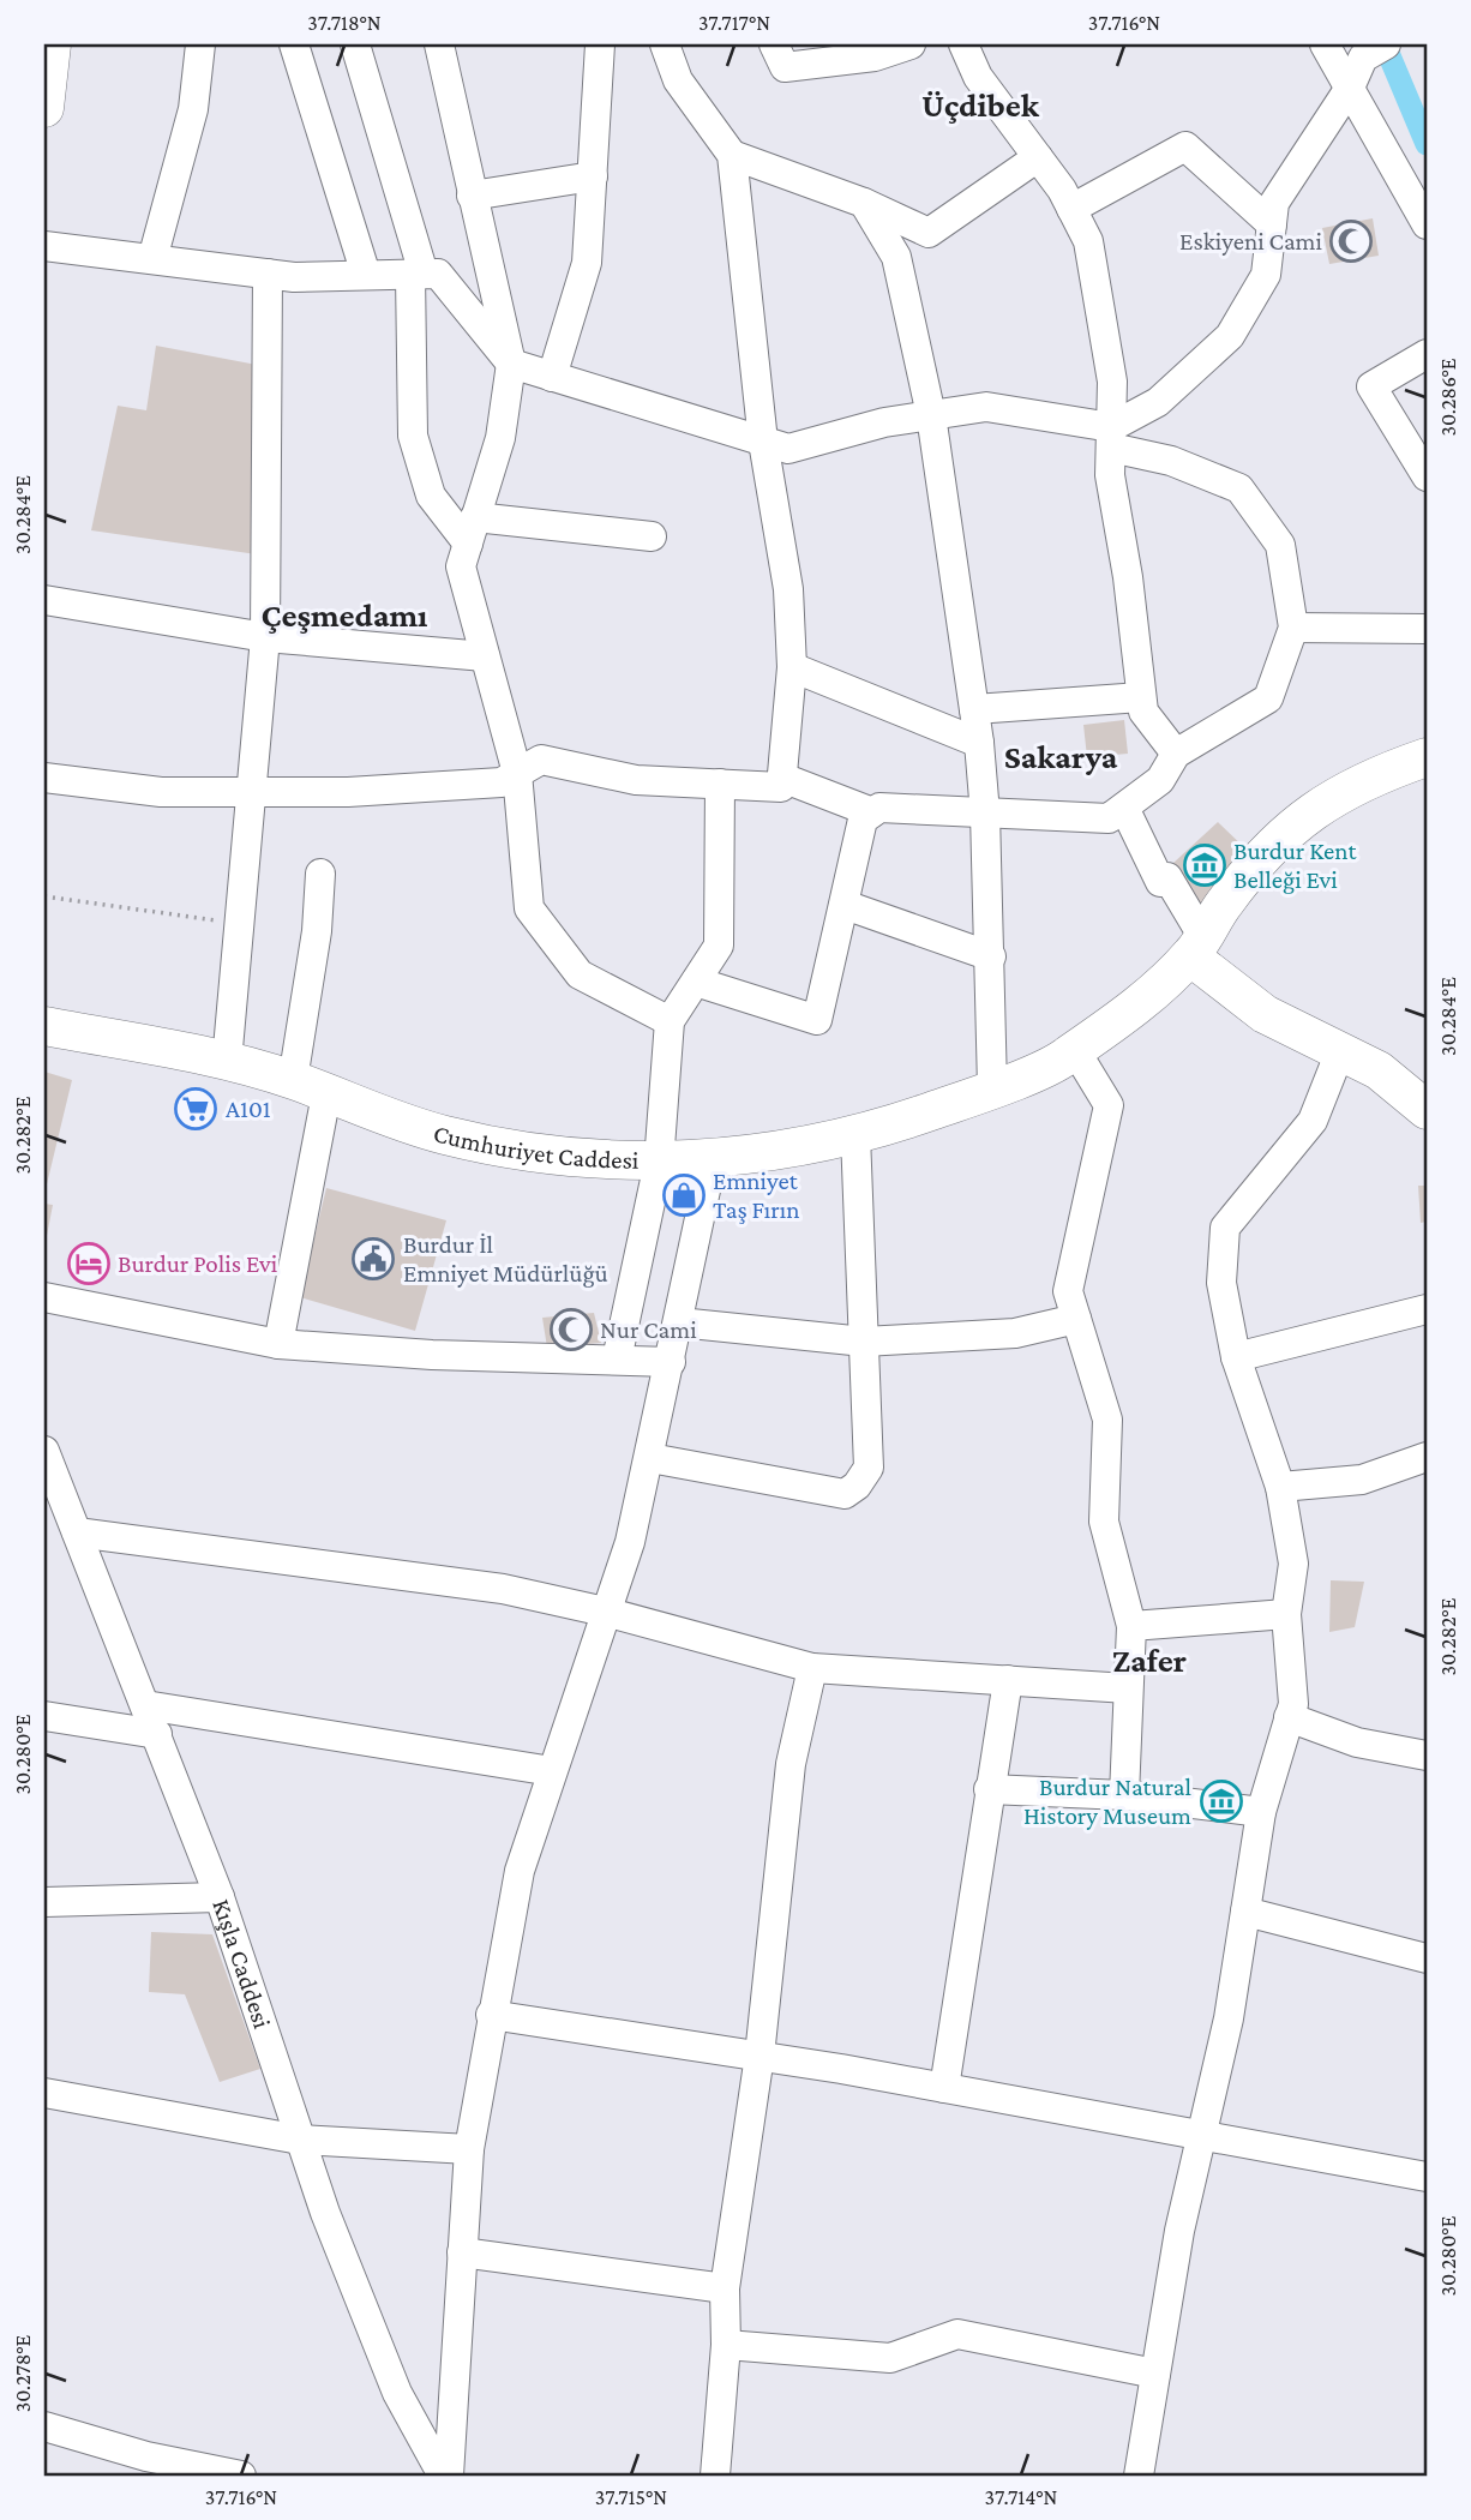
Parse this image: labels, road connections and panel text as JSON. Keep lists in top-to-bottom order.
{
  "streets": {
    "main road": ["Cumhuriyet Caddesi"],
    "street": ["Kışla Caddesi"]
  },
  "districts": [
    "Üçdibek",
    "Çeşmedamı",
    "Sakarya",
    "Zafer"
  ],
  "places": {
    "mosque": ["Eskiyeni Cami", "Nur Cami"],
    "museum": ["Burdur Kent Belleği Evi", "Burdur Natural History Museum"],
    "supermarket": ["A101"],
    "shop": ["Emniyet Taş Fırın"],
    "public building": ["Burdur İl Emniyet Müdürlüğü"],
    "hotel": ["Burdur Polis Evi"]
  },
  "coordinates": [
    "37.718°N",
    "37.717°N",
    "37.716°N",
    "30.286°E",
    "30.284°E",
    "30.282°E",
    "30.280°E",
    "30.278°E",
    "37.715°N",
    "37.714°N"
  ]
}
